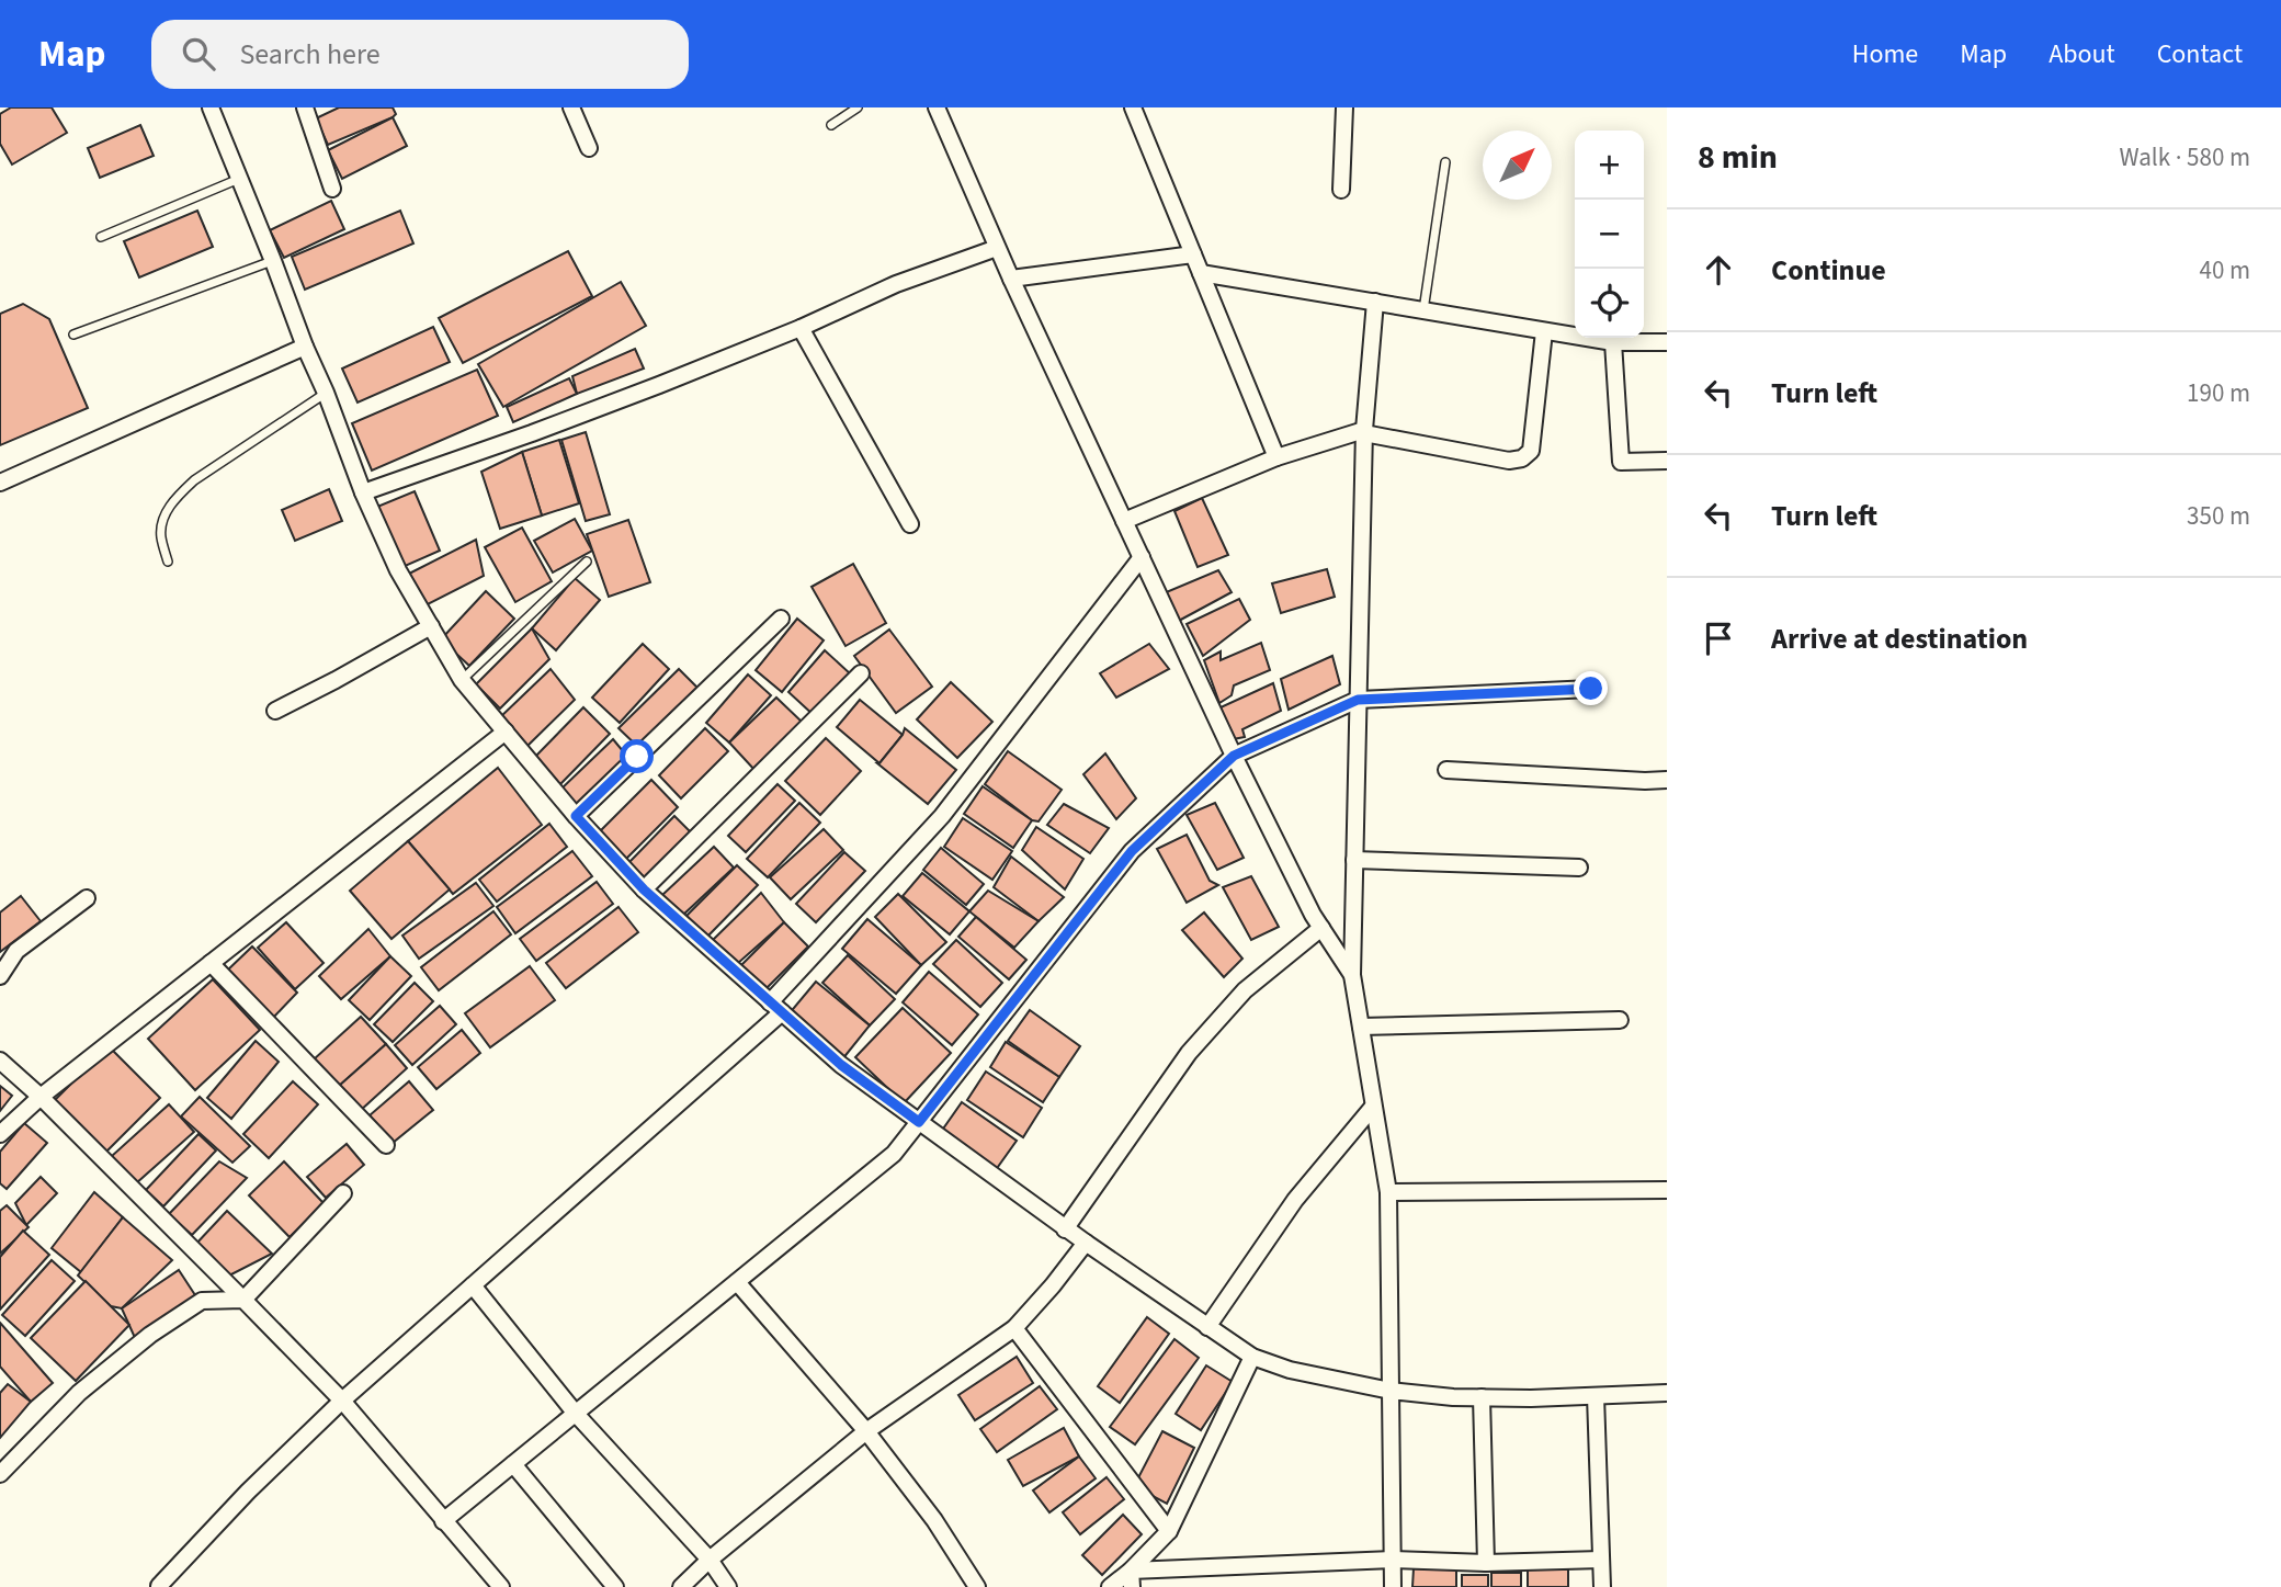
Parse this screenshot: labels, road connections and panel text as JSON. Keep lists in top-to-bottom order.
{
  "north": "top right",
  "page": {
    "header": "Map",
    "search": "Search here",
    "nav": [
      "Home",
      "Map",
      "About",
      "Contact"
    ],
    "heading": ["8 min", "Walk · 580 m"],
    "map_buttons": ["+", "−"],
    "list": [
      ["Continue", "40 m"],
      ["Turn left", "190 m"],
      ["Turn left", "350 m"],
      "Arrive at destination"
    ]
  }
}
